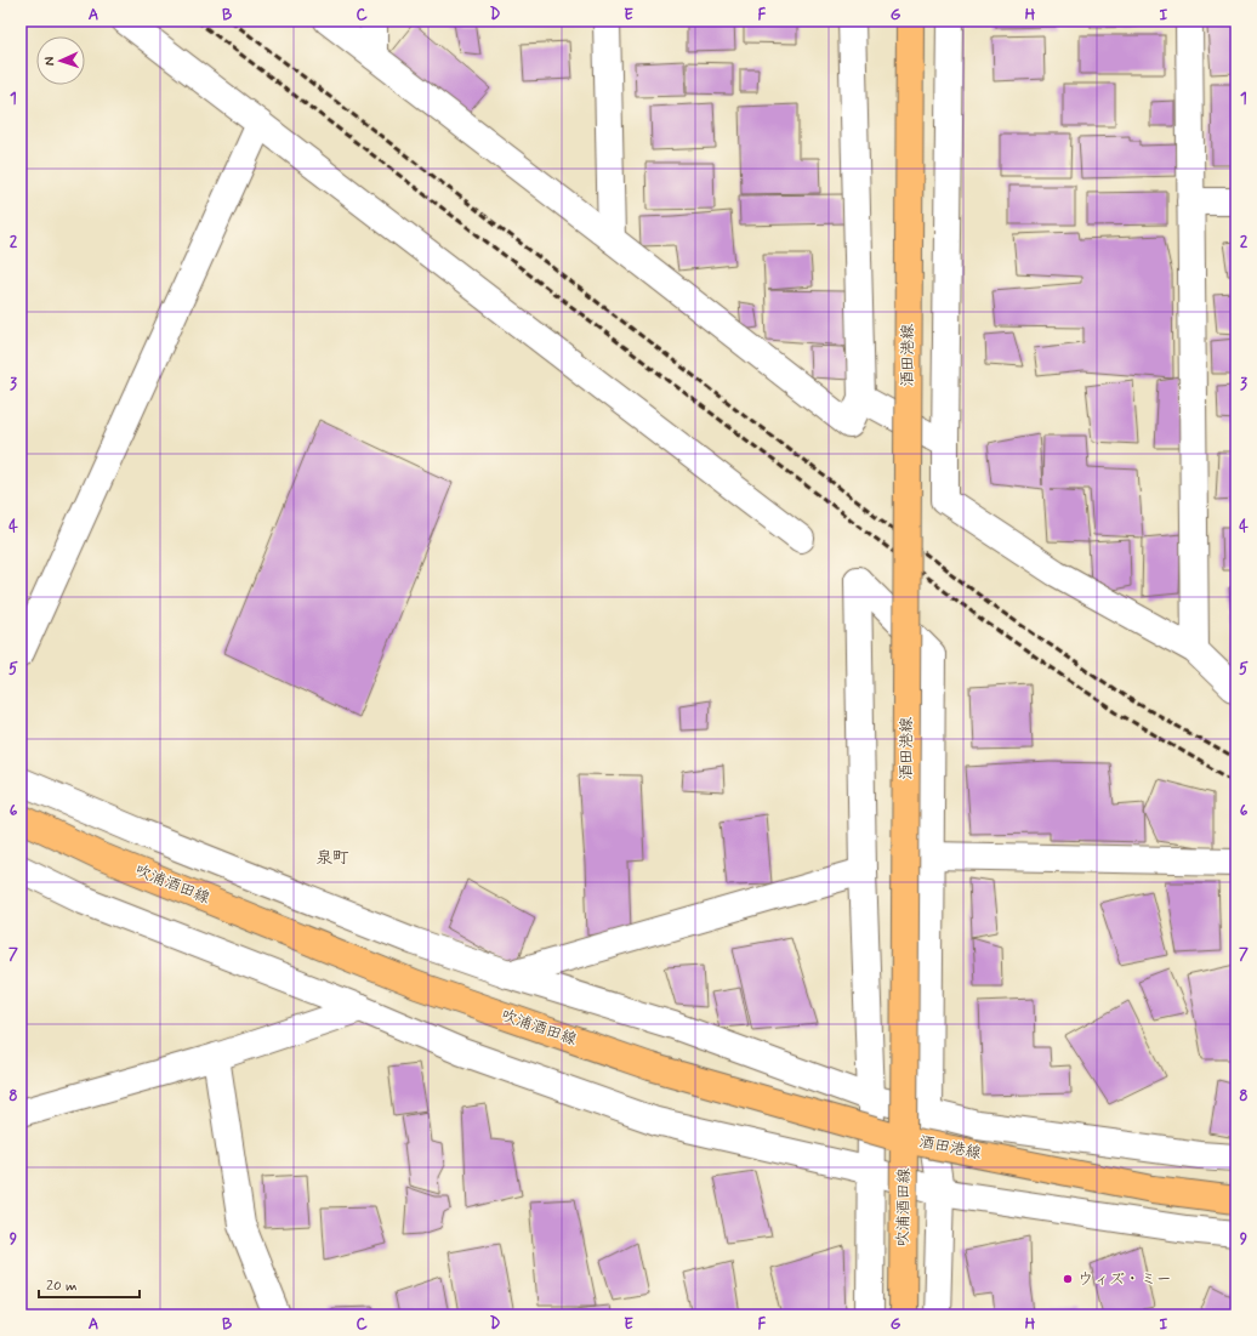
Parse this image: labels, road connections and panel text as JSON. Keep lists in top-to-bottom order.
{
  "streets": {
    "main road": ["酒田港線", "吹浦酒田線"]
  },
  "crossings": [
    ["酒田港線", "吹浦酒田線"]
  ],
  "districts": ["泉町"],
  "places": ["ウィズ・ミー"],
  "scale_bar": "20 m",
  "north": "left",
  "grid": {
    "columns": [
      "A",
      "B",
      "C",
      "D",
      "E",
      "F",
      "G",
      "H",
      "I"
    ],
    "rows": [
      "1",
      "2",
      "3",
      "4",
      "5",
      "6",
      "7",
      "8",
      "9"
    ]
  }
}
